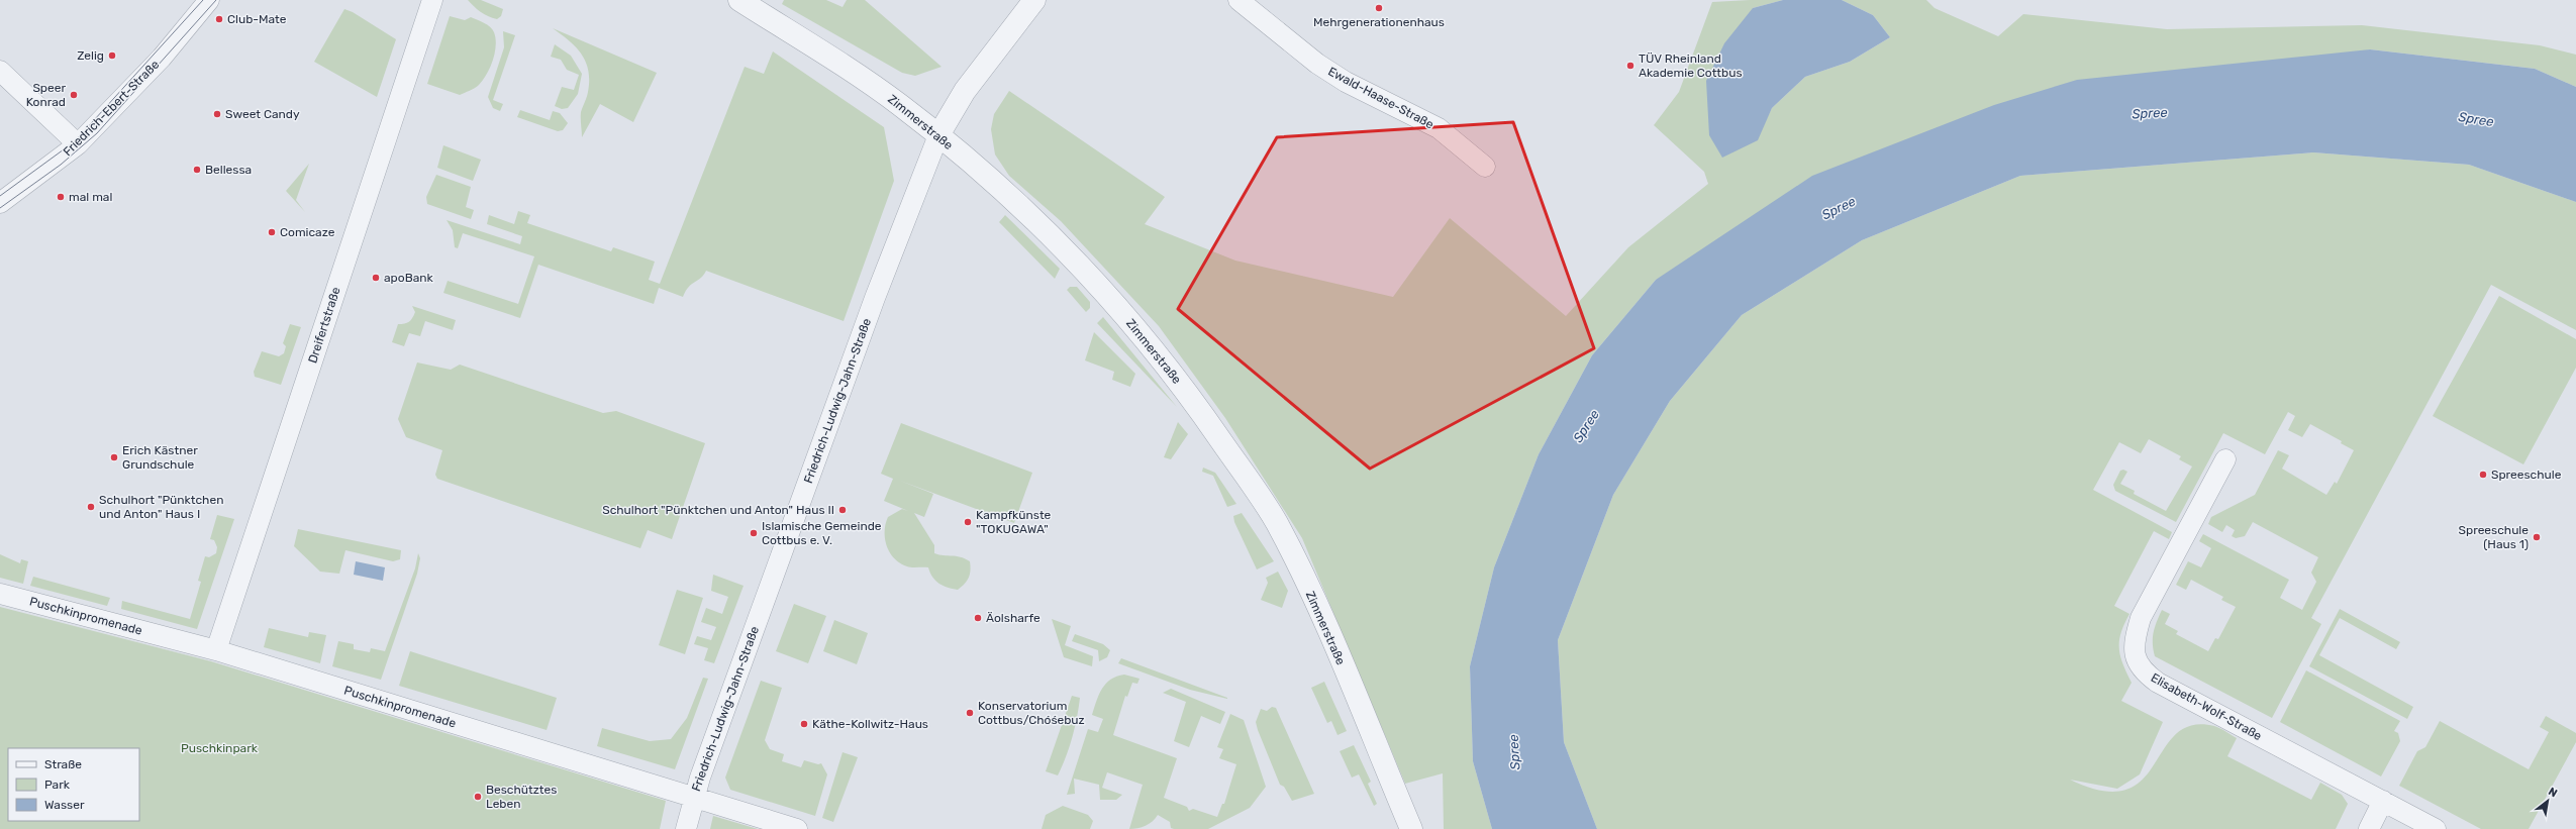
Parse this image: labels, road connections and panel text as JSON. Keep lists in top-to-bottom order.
{
  "streets": {
    "street": [
      "Ewald-Haase-Straße",
      "Friedrich-Ebert-Straße",
      "Zimmerstraße",
      "Dreifertstraße",
      "Friedrich-Ludwig-Jahn-Straße",
      "Puschkinpromenade",
      "Elisabeth-Wolf-Straße"
    ]
  },
  "crossings": [
    ["Zimmerstraße", "Friedrich-Ludwig-Jahn-Straße"],
    ["Dreifertstraße", "Puschkinpromenade"],
    ["Friedrich-Ludwig-Jahn-Straße", "Puschkinpromenade"]
  ],
  "water": ["Spree"],
  "parks": ["Puschkinpark"],
  "places": [
    "Mehrgenerationenhaus",
    "Club-Mate",
    "Zelig",
    "TÜV Rheinland Akademie Cottbus",
    "Speer Konrad",
    "Sweet Candy",
    "Bellessa",
    "mal mal",
    "Comicaze",
    "apoBank",
    "Erich Kästner Grundschule",
    "Spreeschule",
    "Schulhort \"Pünktchen und Anton\" Haus I",
    "Schulhort \"Pünktchen und Anton\" Haus II",
    "Kampfkünste \"TOKUGAWA\"",
    "Islamische Gemeinde Cottbus e. V.",
    "Spreeschule (Haus 1)",
    "Äolsharfe",
    "Konservatorium Cottbus/Chóśebuz",
    "Käthe-Kollwitz-Haus",
    "Beschütztes Leben"
  ],
  "legend": ["Straße", "Park", "Wasser"],
  "north": "top right"
}
